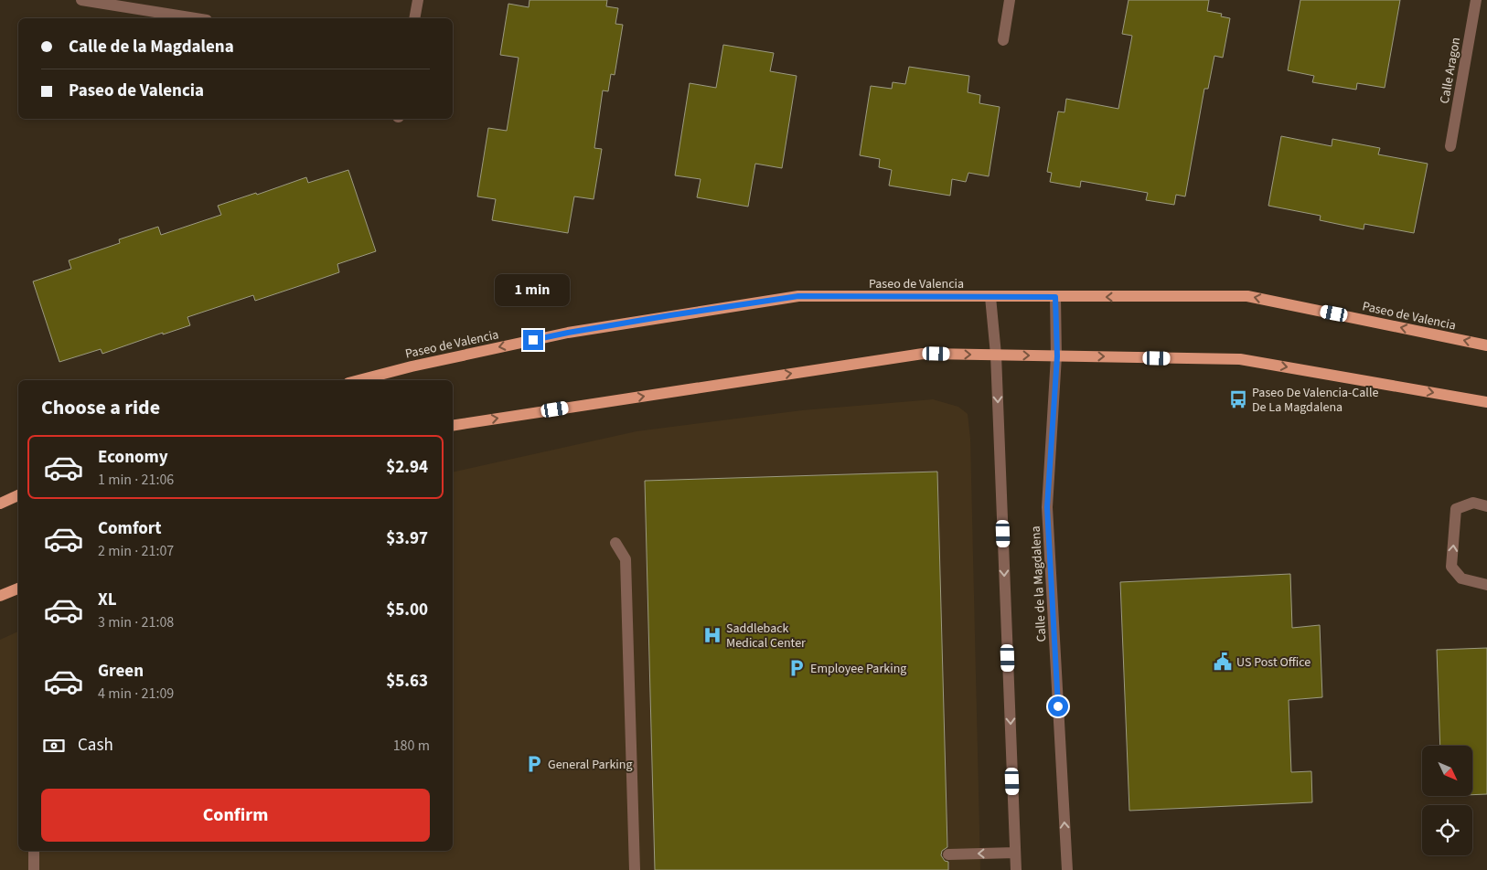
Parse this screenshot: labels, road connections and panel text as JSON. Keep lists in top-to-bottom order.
{
  "streets": {
    "main road": ["Paseo de Valencia"],
    "street": ["Calle Aragon", "Calle de la Magdalena"]
  },
  "crossings": [
    ["Paseo de Valencia", "Calle de la Magdalena"]
  ],
  "places": {
    "bus stop": ["Paseo De Valencia-Calle De La Magdalena"],
    "hospital": ["Saddleback Medical Center"],
    "public building": ["US Post Office"],
    "parking": ["Employee Parking", "General Parking"]
  },
  "north": "bottom right",
  "page": {
    "banner": ["Calle de la Magdalena", "Paseo de Valencia"],
    "bubble": "1 min",
    "heading": "Choose a ride",
    "list": [
      {
        "name": "Economy",
        "note": "1 min · 21:06",
        "value": "$2.94"
      },
      {
        "name": "Comfort",
        "note": "2 min · 21:07",
        "value": "$3.97"
      },
      {
        "name": "XL",
        "note": "3 min · 21:08",
        "value": "$5.00"
      },
      {
        "name": "Green",
        "note": "4 min · 21:09",
        "value": "$5.63"
      }
    ],
    "pay": ["Cash", "180 m"],
    "buttons": "Confirm"
  }
}
